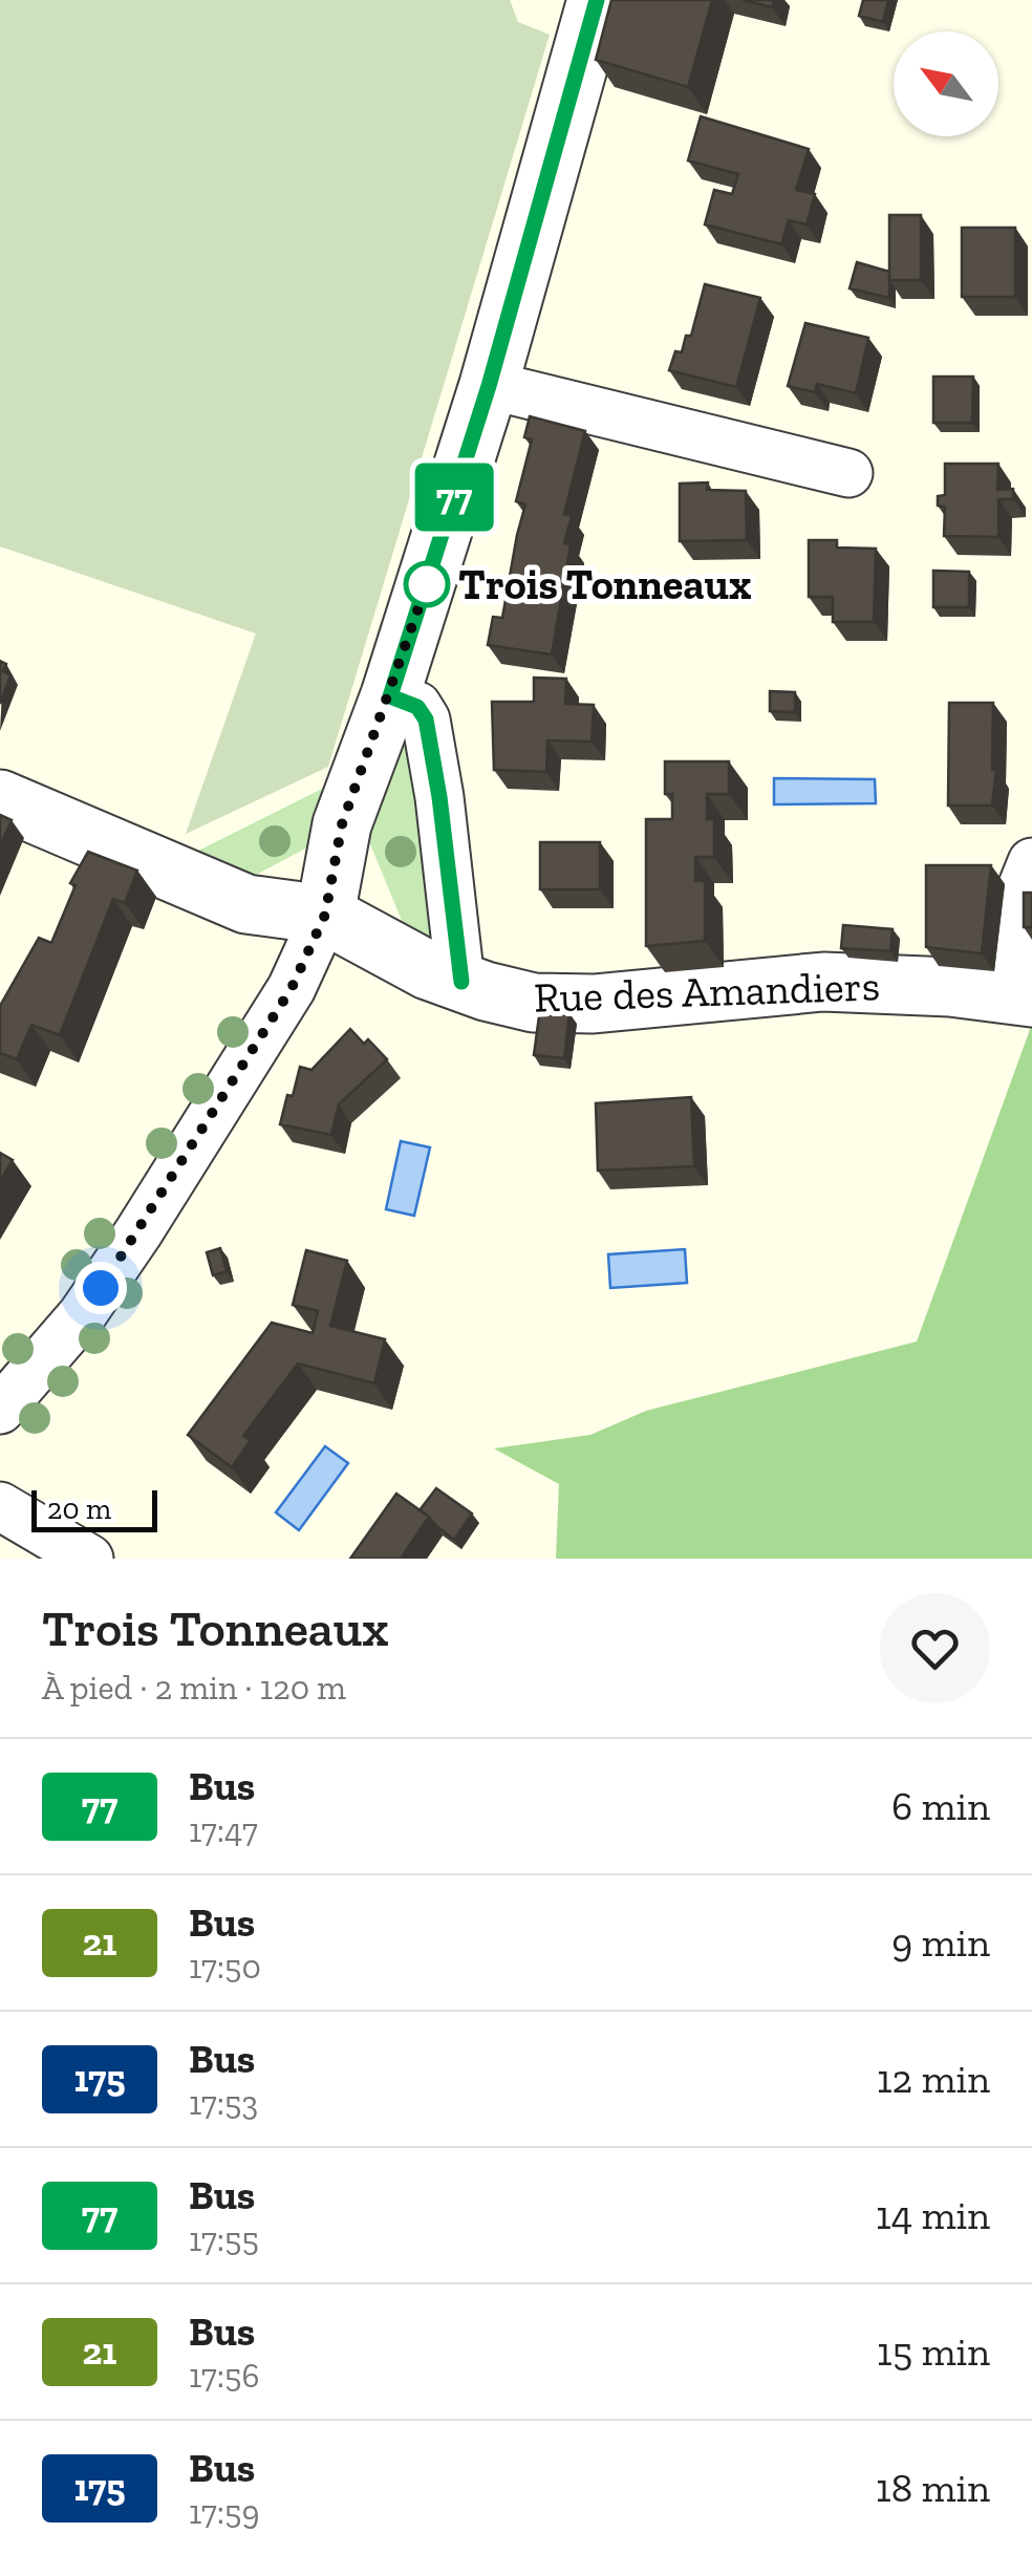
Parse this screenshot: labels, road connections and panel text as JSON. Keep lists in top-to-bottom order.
{
  "streets": {
    "street": ["Rue des Amandiers"]
  },
  "places": ["Trois Tonneaux"],
  "lines": ["bus line 77"],
  "scale_bar": "20 m",
  "north": "top left",
  "page": {
    "on_map": "77",
    "scale": "20 m",
    "heading": ["Trois Tonneaux", "À pied · 2 min · 120 m"],
    "list": [
      {
        "mark": "77",
        "name": "Bus",
        "note": "17:47",
        "value": "6 min"
      },
      {
        "mark": "21",
        "name": "Bus",
        "note": "17:50",
        "value": "9 min"
      },
      {
        "mark": "175",
        "name": "Bus",
        "note": "17:53",
        "value": "12 min"
      },
      {
        "mark": "77",
        "name": "Bus",
        "note": "17:55",
        "value": "14 min"
      },
      {
        "mark": "21",
        "name": "Bus",
        "note": "17:56",
        "value": "15 min"
      },
      {
        "mark": "175",
        "name": "Bus",
        "note": "17:59",
        "value": "18 min"
      }
    ]
  }
}
